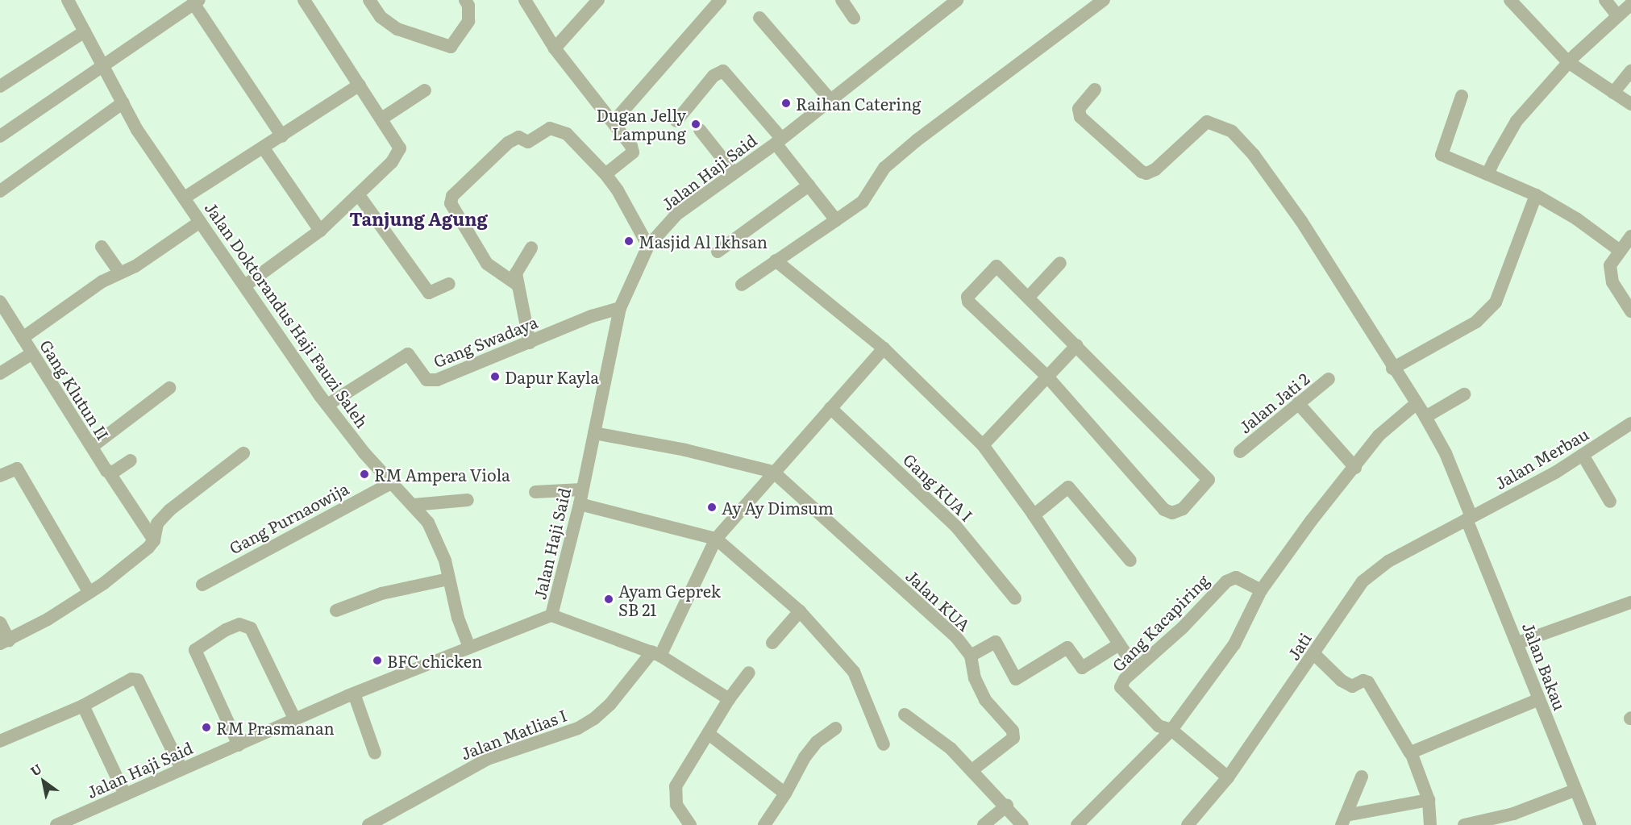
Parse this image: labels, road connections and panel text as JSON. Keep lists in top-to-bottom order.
{
  "streets": {
    "street": [
      "Jalan Haji Said",
      "Jalan Doktorandus Haji Fauzi Saleh",
      "Gang Swadaya",
      "Gang Klutun II",
      "Jalan Jati 2",
      "Jalan Merbau",
      "Gang KUA I",
      "Gang Purnaowija",
      "Jalan KUA",
      "Gang Kacapiring",
      "Jati",
      "Jalan Bakau",
      "Jalan Matlias I"
    ]
  },
  "crossings": [
    ["Jalan Haji Said", "Jalan Doktorandus Haji Fauzi Saleh"],
    ["Jalan Haji Said", "Gang Swadaya"],
    ["Jalan Haji Said", "Jalan Matlias I"],
    ["Jalan Doktorandus Haji Fauzi Saleh", "Gang Swadaya"],
    ["Jalan Doktorandus Haji Fauzi Saleh", "Gang Purnaowija"],
    ["Jalan Merbau", "Jati"],
    ["Jalan Merbau", "Jalan Bakau"],
    ["Jalan KUA", "Gang Kacapiring"],
    ["Jati", "Jalan Bakau"]
  ],
  "districts": ["Tanjung Agung"],
  "places": [
    "Raihan Catering",
    "Dugan Jelly Lampung",
    "Masjid Al Ikhsan",
    "Dapur Kayla",
    "RM Ampera Viola",
    "Ay Ay Dimsum",
    "Ayam Geprek SB 21",
    "BFC chicken",
    "RM Prasmanan"
  ],
  "north": "top left"
}
